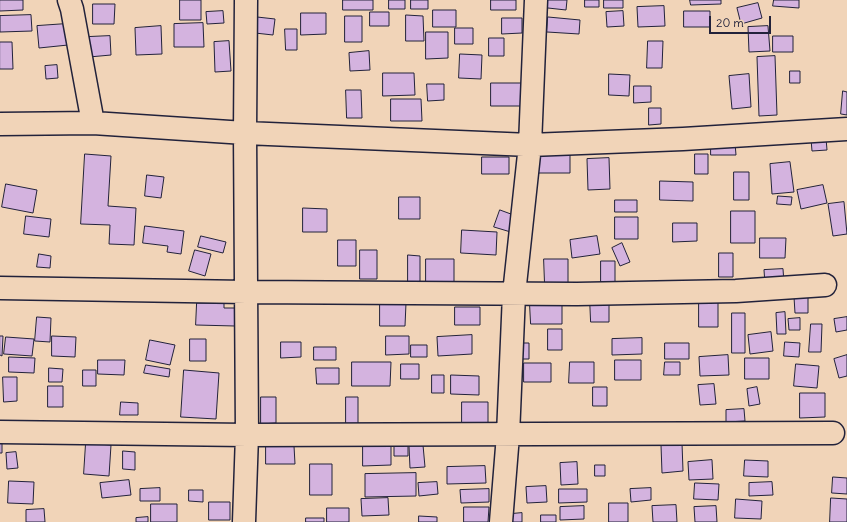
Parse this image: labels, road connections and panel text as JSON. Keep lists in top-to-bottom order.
{
  "scale_bar": "20 m"
}
